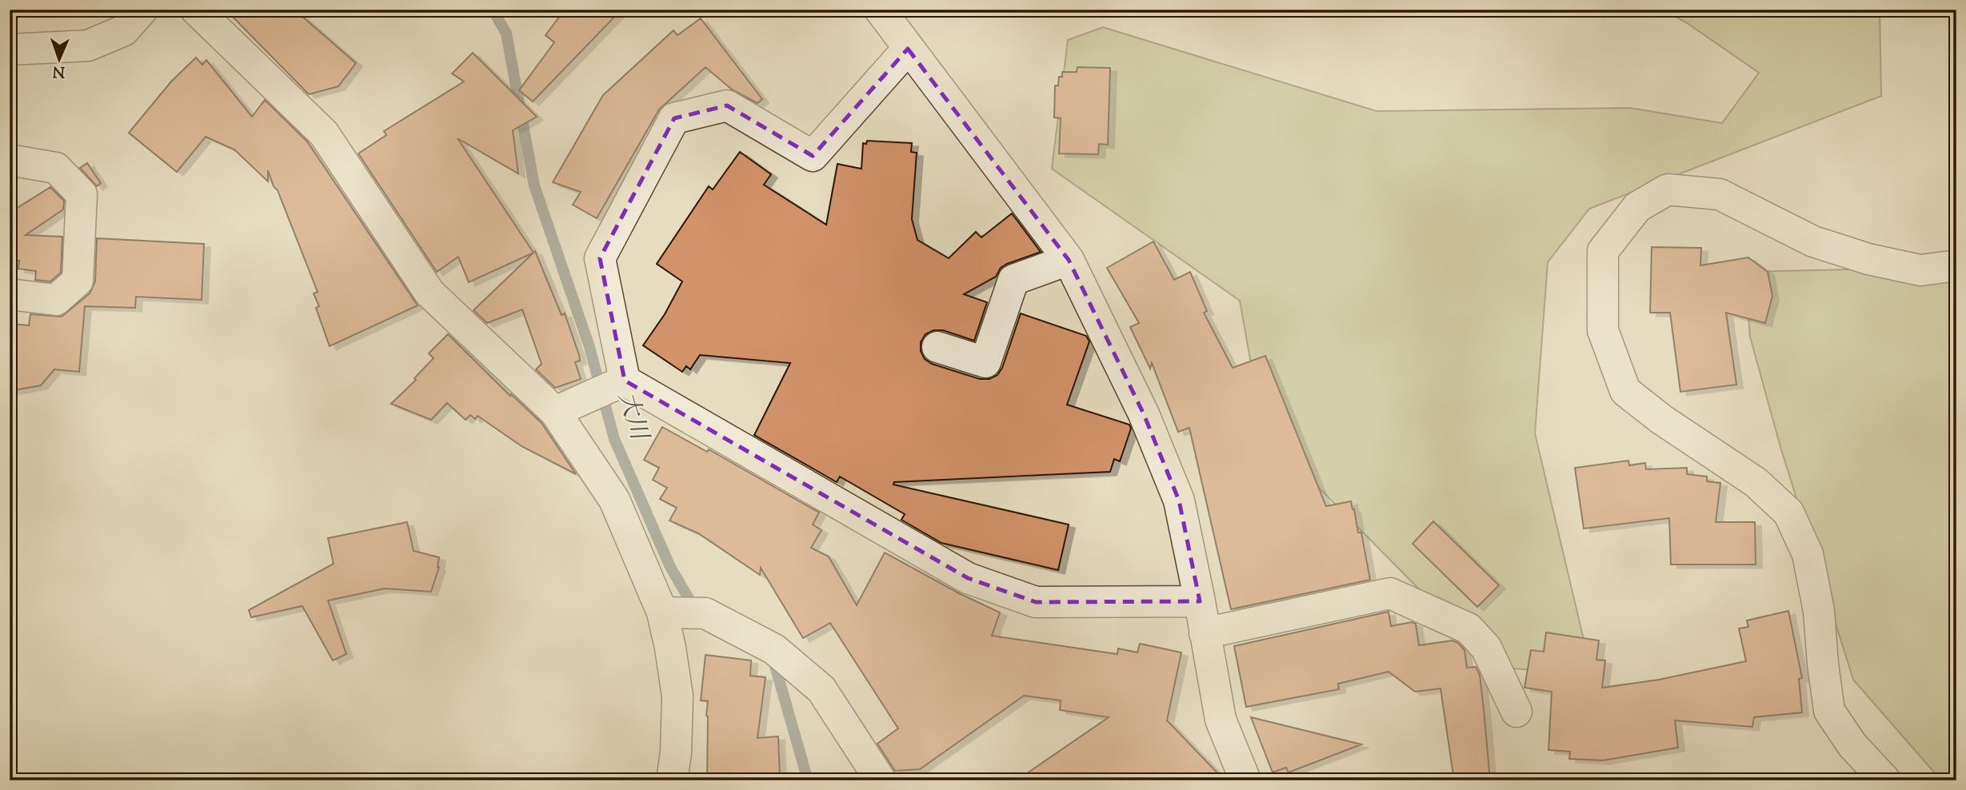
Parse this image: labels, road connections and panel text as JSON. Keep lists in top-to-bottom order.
{
  "water": ["大川"],
  "north": "bottom"
}
